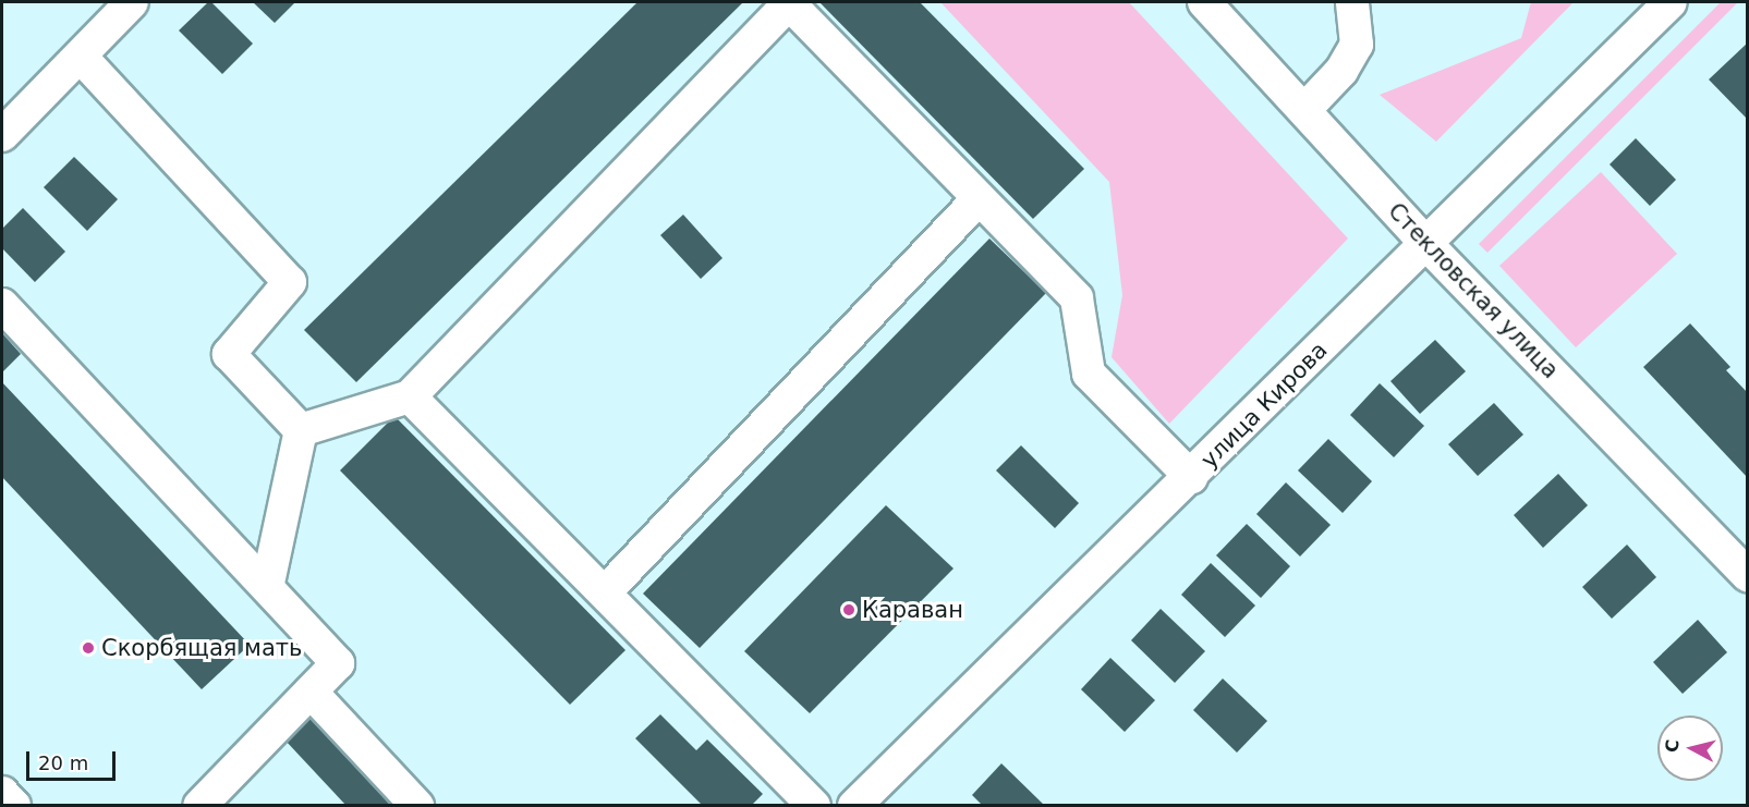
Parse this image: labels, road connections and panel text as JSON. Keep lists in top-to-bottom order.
{
  "streets": {
    "street": ["Стекловская улица", "улица Кирова"]
  },
  "crossings": [
    ["Стекловская улица", "улица Кирова"]
  ],
  "places": ["Караван", "Скорбящая мать"],
  "scale_bar": "20 m",
  "north": "left"
}
